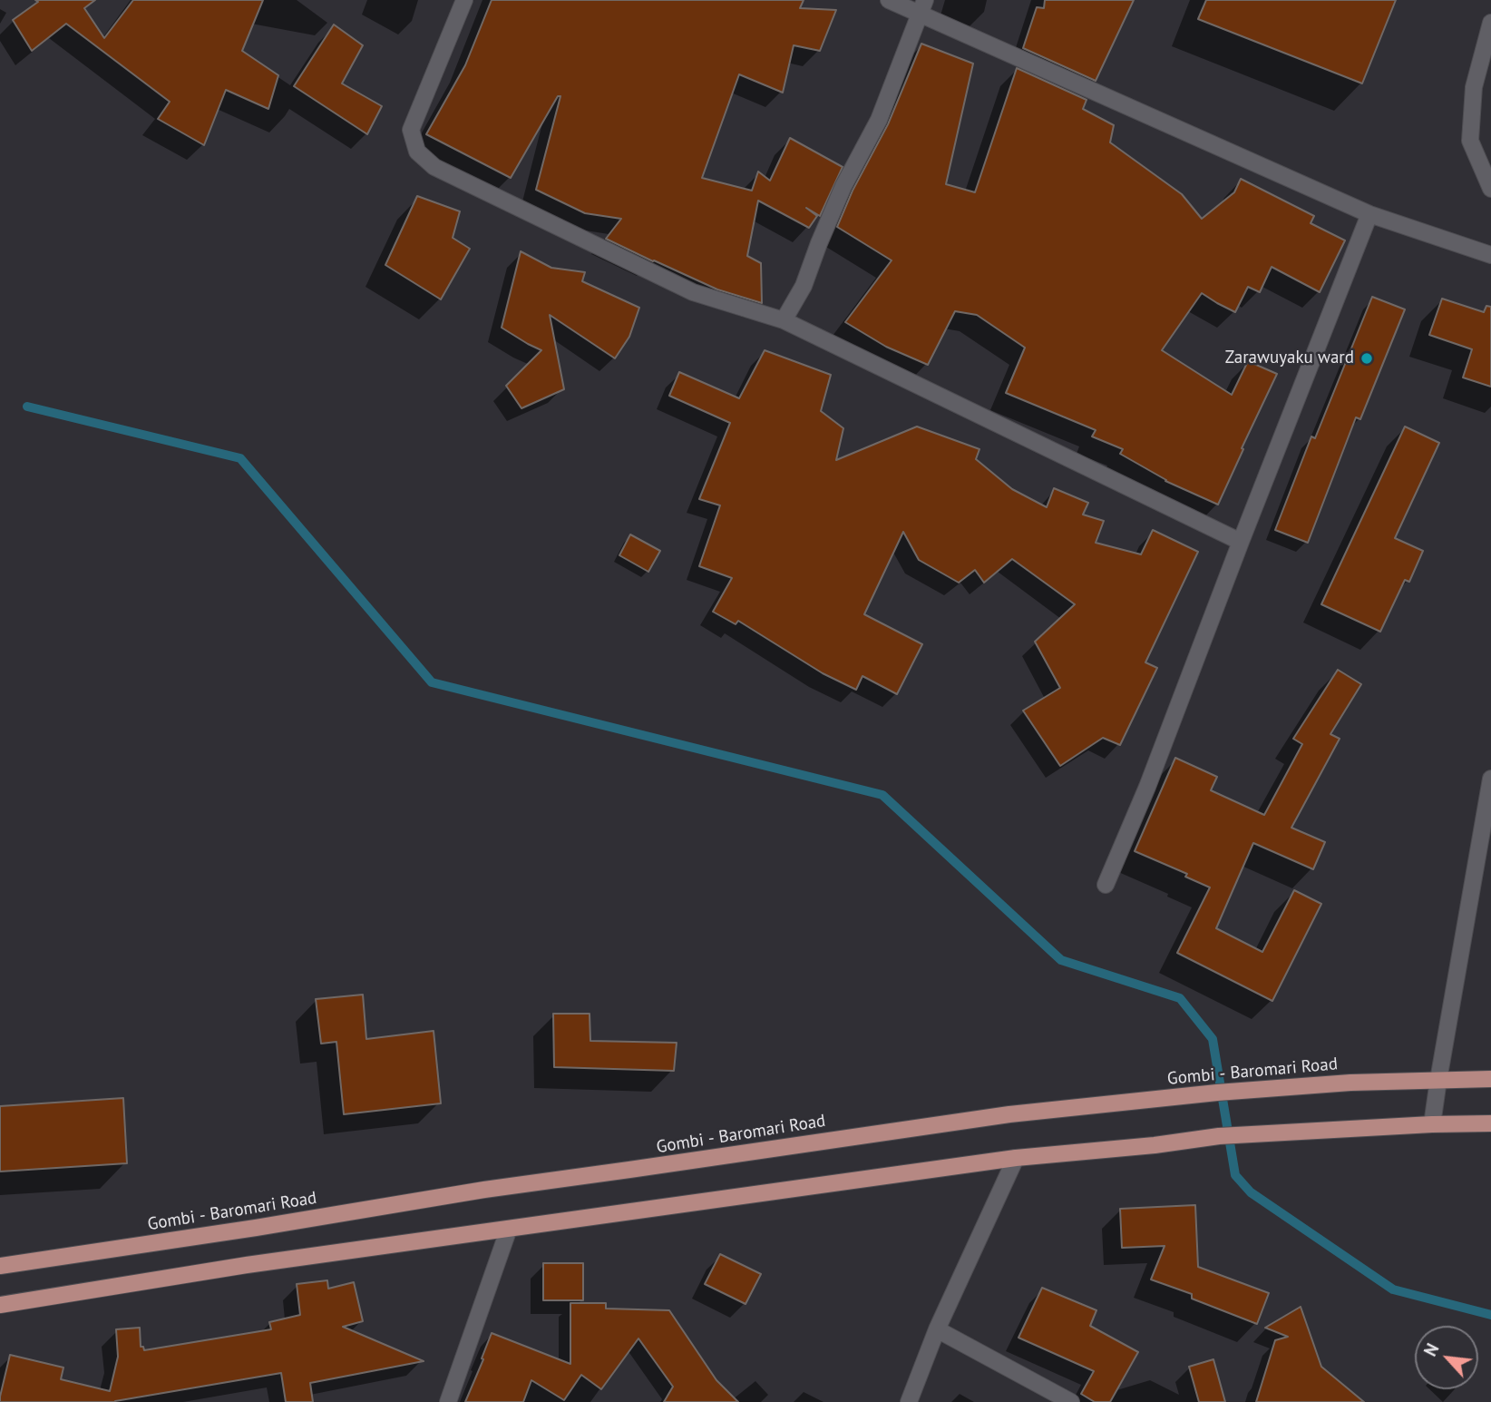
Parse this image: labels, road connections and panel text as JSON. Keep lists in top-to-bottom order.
{
  "streets": {
    "main road": ["Gombi - Baromari Road"]
  },
  "places": ["Zarawuyaku ward"],
  "north": "top left"
}
